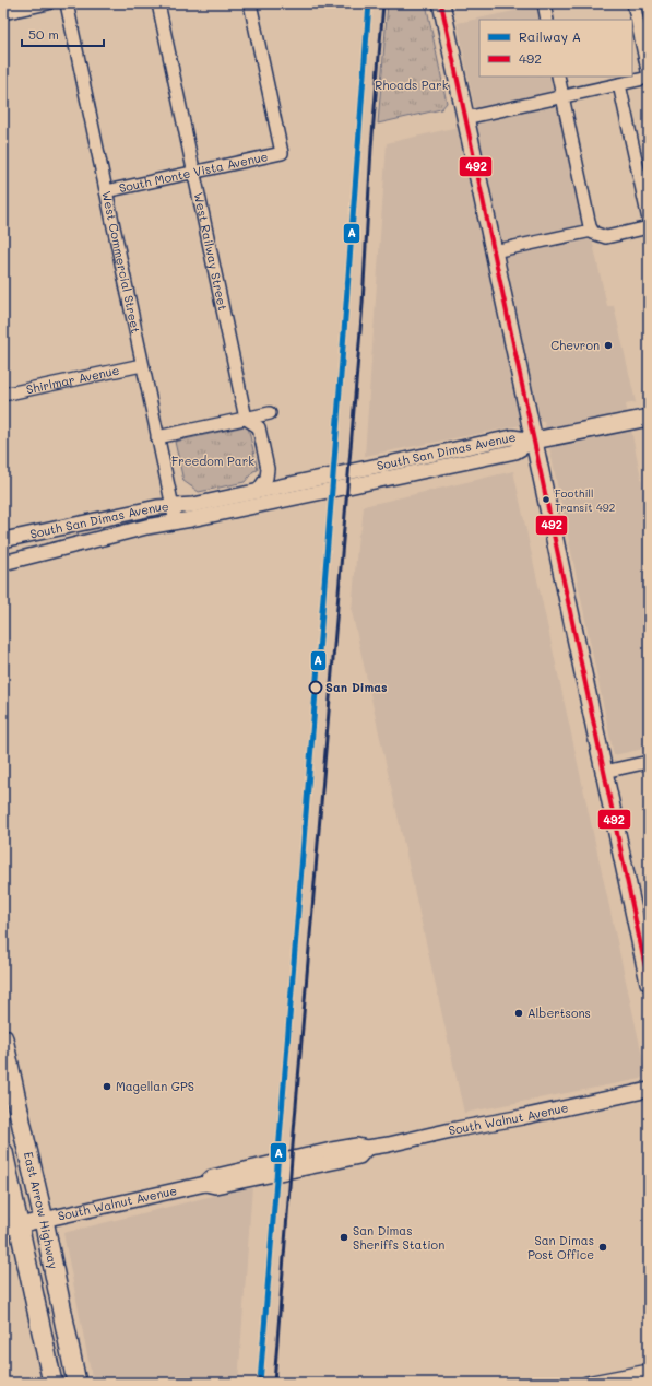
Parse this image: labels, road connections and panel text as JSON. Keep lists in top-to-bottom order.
{
  "streets": {
    "main road": ["East Arrow Highway"],
    "street": [
      "South Monte Vista Avenue",
      "West Railway Street",
      "West Commercial Street",
      "Shirlmar Avenue",
      "South San Dimas Avenue",
      "South Walnut Avenue"
    ]
  },
  "crossings": [
    ["South Monte Vista Avenue", "West Railway Street"],
    ["South Monte Vista Avenue", "West Commercial Street"],
    ["West Commercial Street", "Shirlmar Avenue"],
    ["West Commercial Street", "South San Dimas Avenue"],
    ["South Walnut Avenue", "East Arrow Highway"]
  ],
  "parks": ["Rhoads Park", "Freedom Park"],
  "places": [
    "Chevron",
    "Foothill Transit 492",
    "San Dimas",
    "Albertsons",
    "Magellan GPS",
    "San Dimas Sheriffs Station",
    "San Dimas Post Office"
  ],
  "lines": ["rail line A", "transit line 492"],
  "legend": ["Railway A", "492"],
  "scale_bar": "50 m"
}
